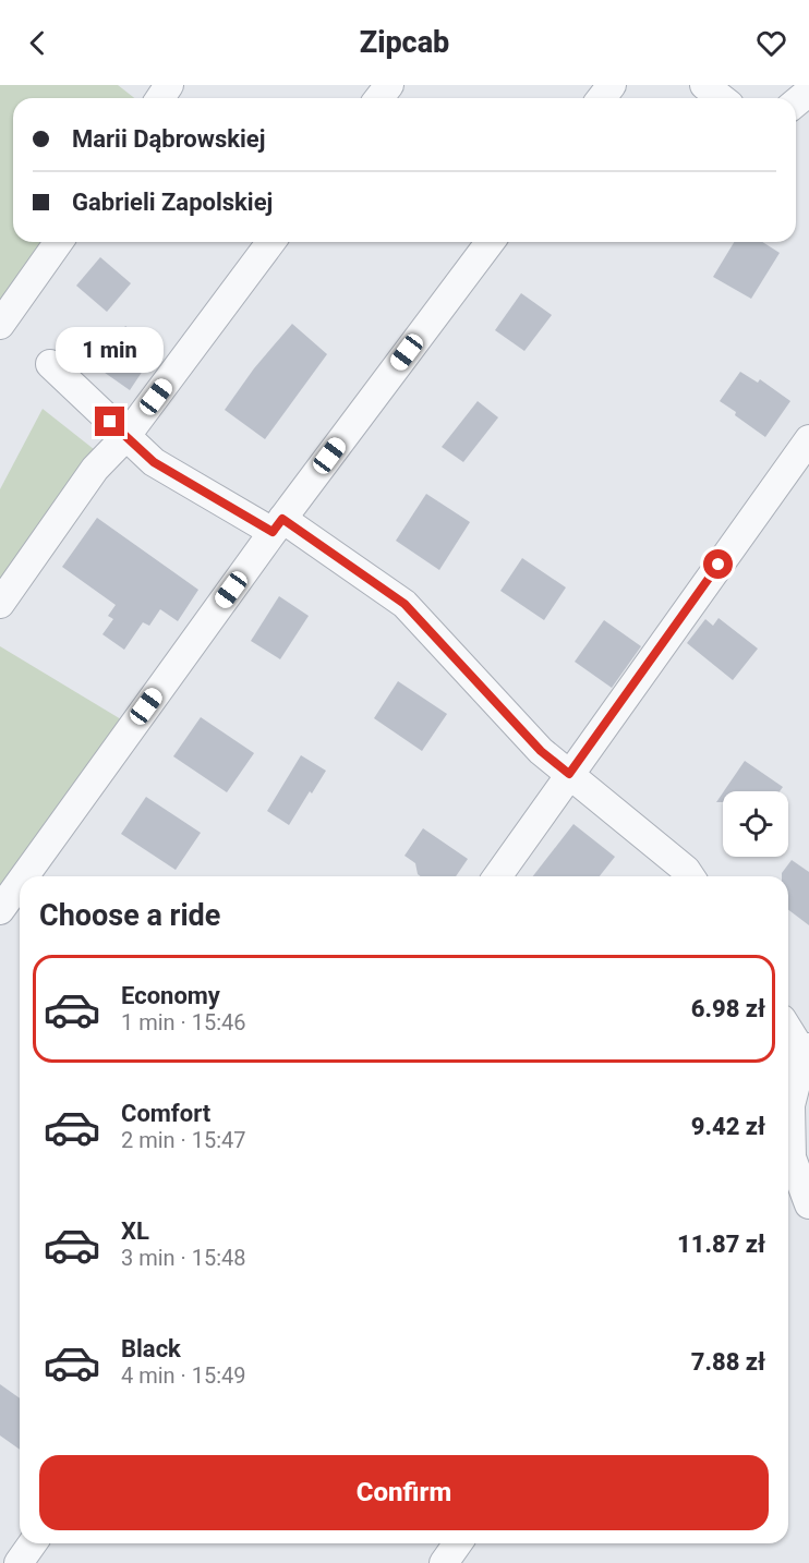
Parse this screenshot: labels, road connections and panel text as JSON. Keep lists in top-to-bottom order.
{
  "page": {
    "header": "Zipcab",
    "banner": ["Marii Dąbrowskiej", "Gabrieli Zapolskiej"],
    "bubble": "1 min",
    "heading": "Choose a ride",
    "list": [
      {
        "name": "Economy",
        "note": "1 min · 15:46",
        "value": "6.98 zł"
      },
      {
        "name": "Comfort",
        "note": "2 min · 15:47",
        "value": "9.42 zł"
      },
      {
        "name": "XL",
        "note": "3 min · 15:48",
        "value": "11.87 zł"
      },
      {
        "name": "Black",
        "note": "4 min · 15:49",
        "value": "7.88 zł"
      }
    ],
    "buttons": "Confirm"
  }
}
